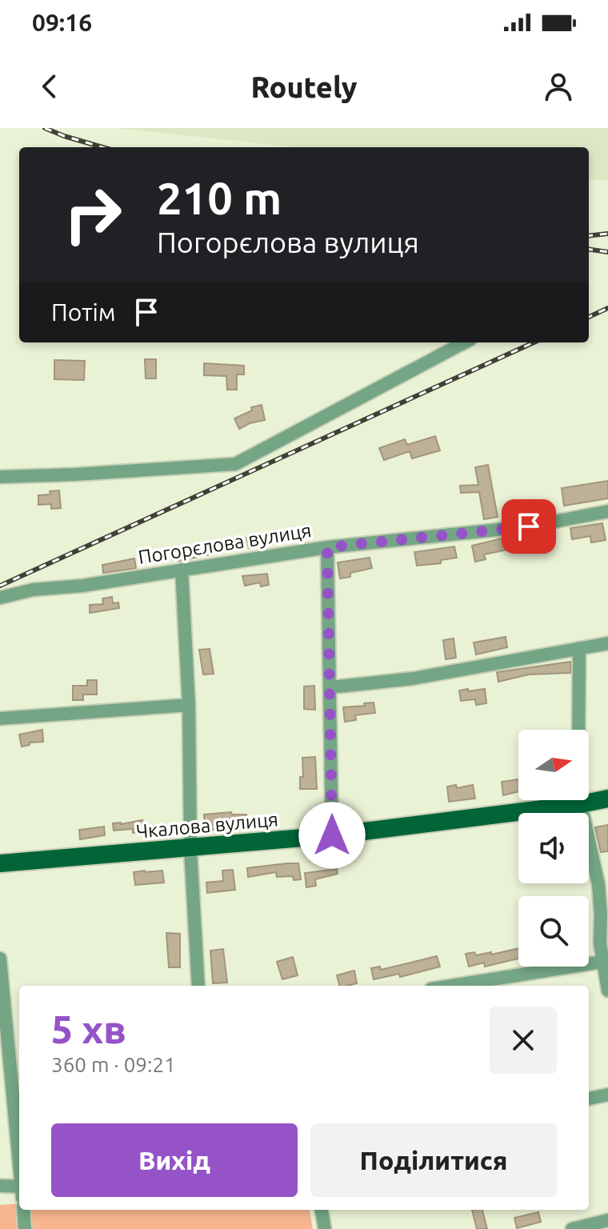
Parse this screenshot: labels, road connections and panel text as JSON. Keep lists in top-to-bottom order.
{
  "streets": {
    "main road": ["Чкалова вулиця"],
    "street": ["Погорєлова вулиця"]
  },
  "north": "right",
  "page": {
    "status": "09:16",
    "header": "Routely",
    "turn": ["210 m", "Погорєлова вулиця"],
    "then": "Потім",
    "heading": ["5 хв", "360 m · 09:21"],
    "buttons": ["Вихід", "Поділитися"]
  }
}
